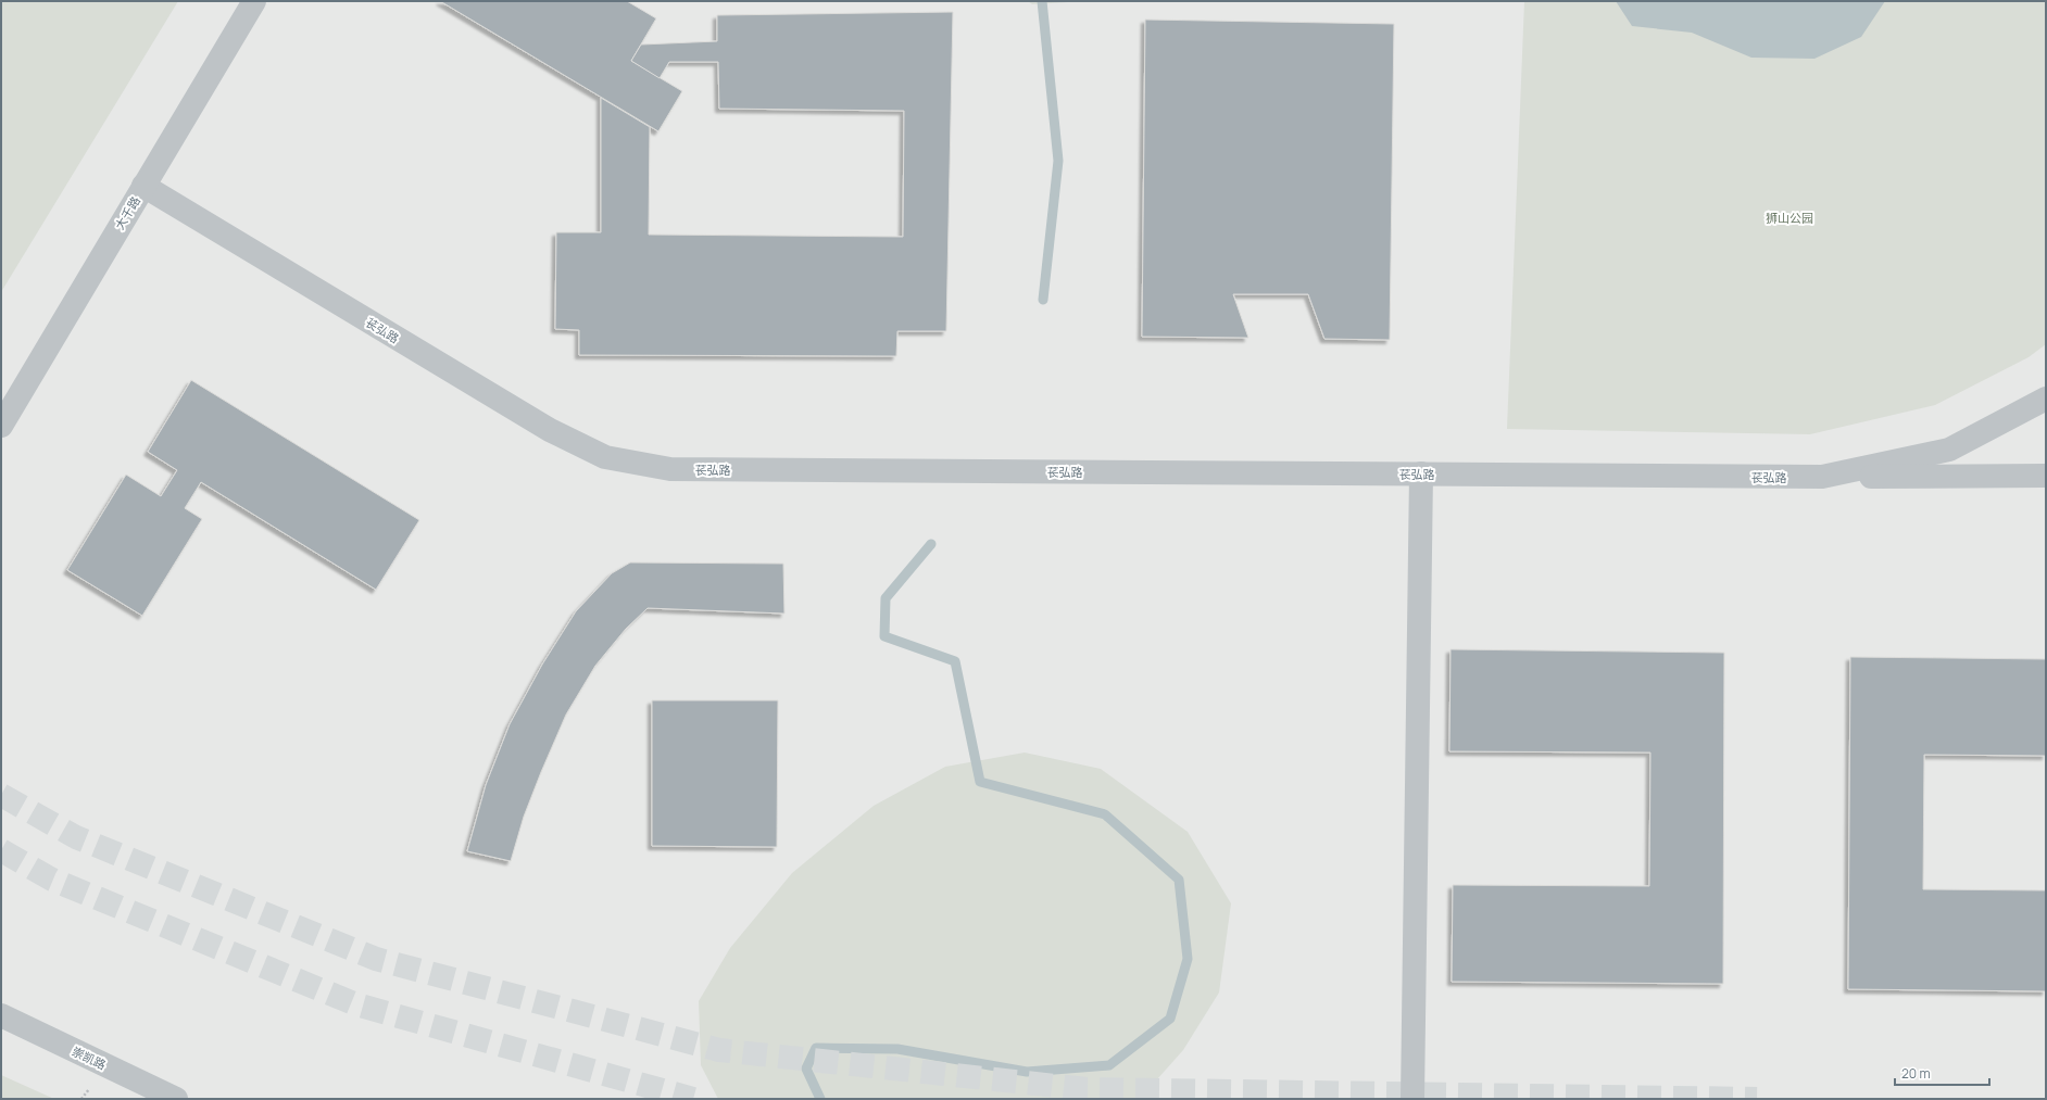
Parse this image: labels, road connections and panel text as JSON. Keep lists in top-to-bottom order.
{
  "streets": {
    "lane": ["大千路", "苌弘路", "崇凯路"]
  },
  "crossings": [
    ["大千路", "苌弘路"]
  ],
  "parks": ["狮山公园"],
  "scale_bar": "20 m"
}
